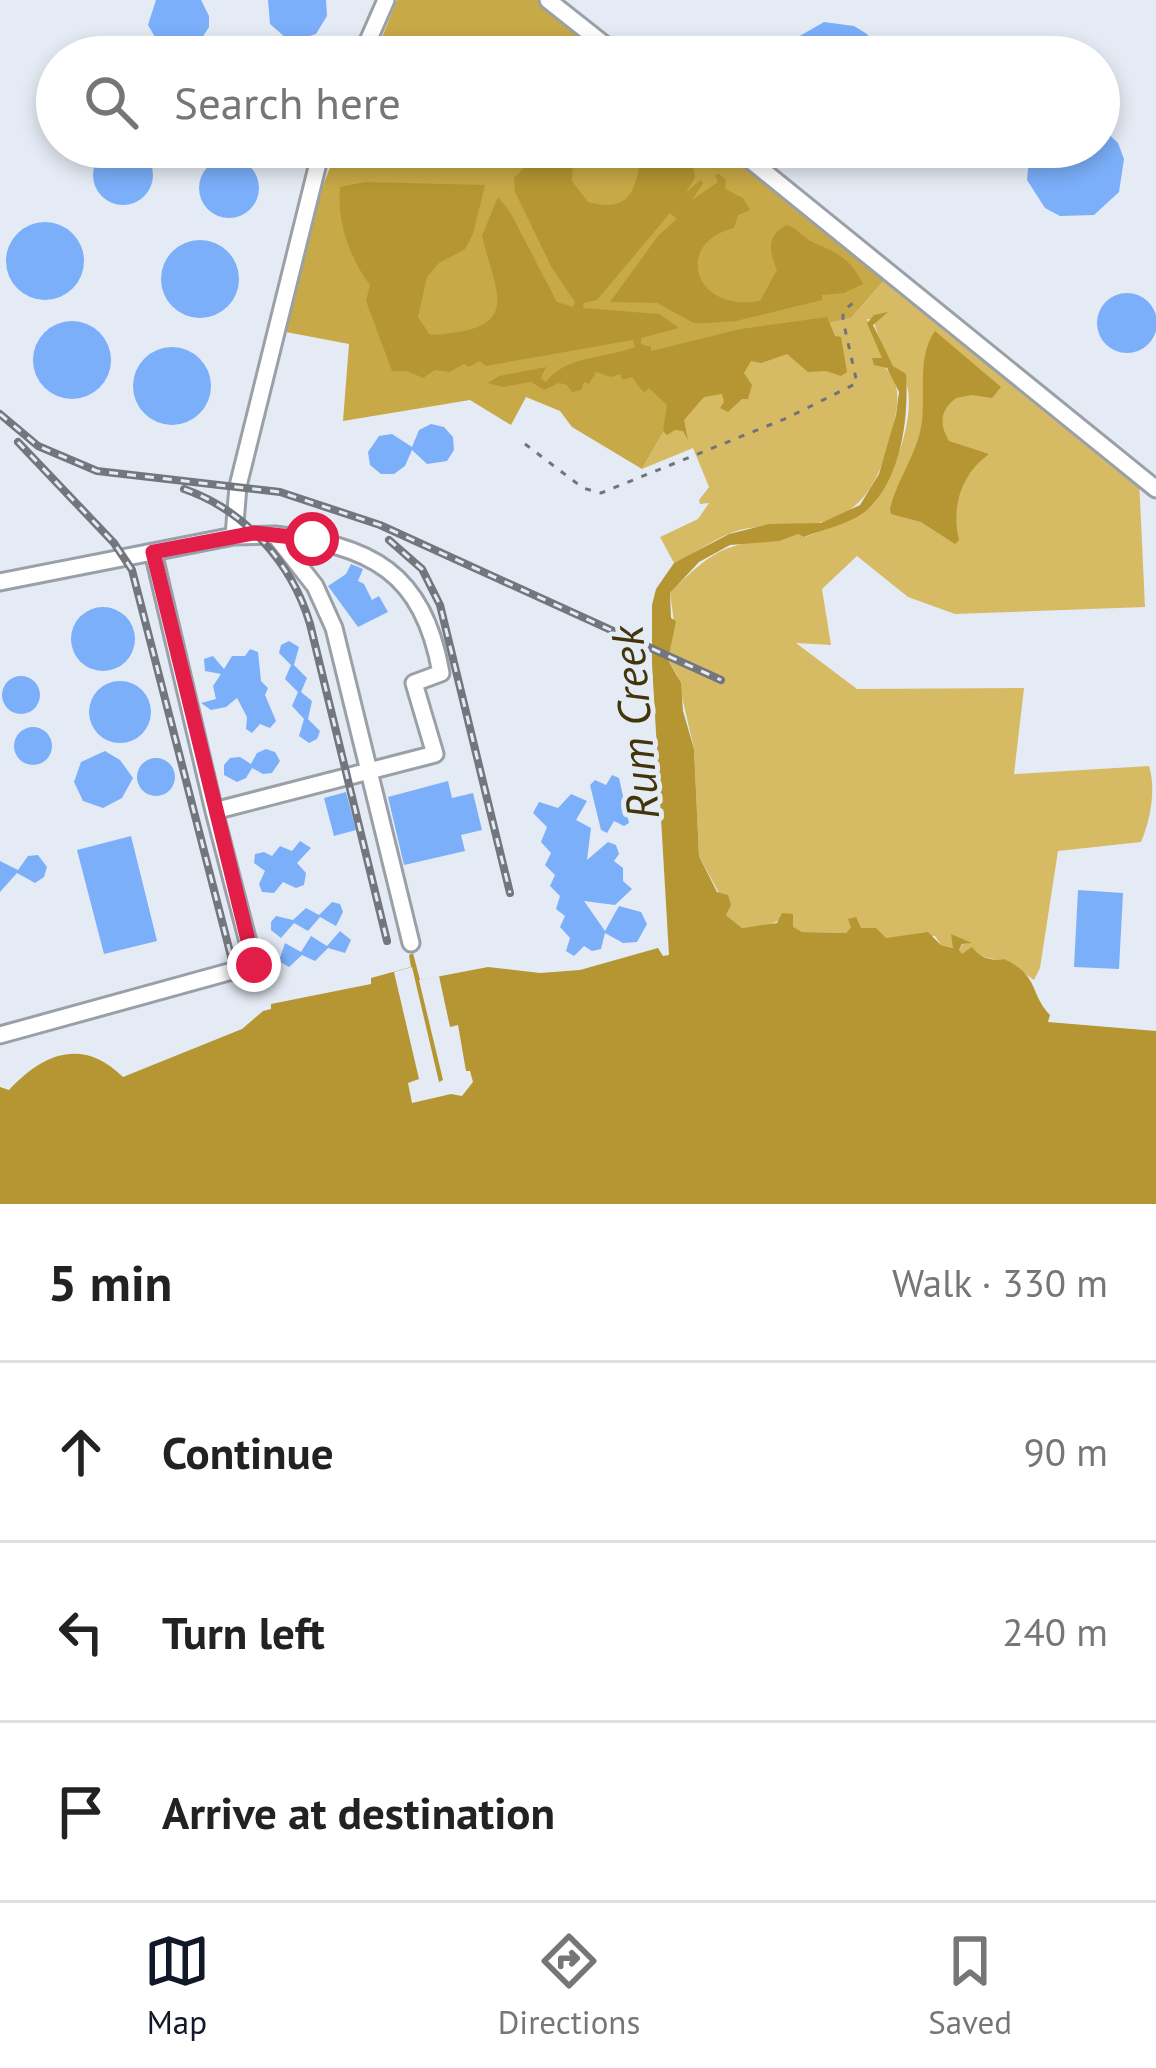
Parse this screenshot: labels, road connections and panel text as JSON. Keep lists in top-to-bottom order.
{
  "water": ["Rum Creek"],
  "page": {
    "search": "Search here",
    "heading": ["5 min", "Walk · 330 m"],
    "list": [
      ["Continue", "90 m"],
      ["Turn left", "240 m"],
      "Arrive at destination"
    ],
    "nav": ["Map", "Directions", "Saved"]
  }
}
